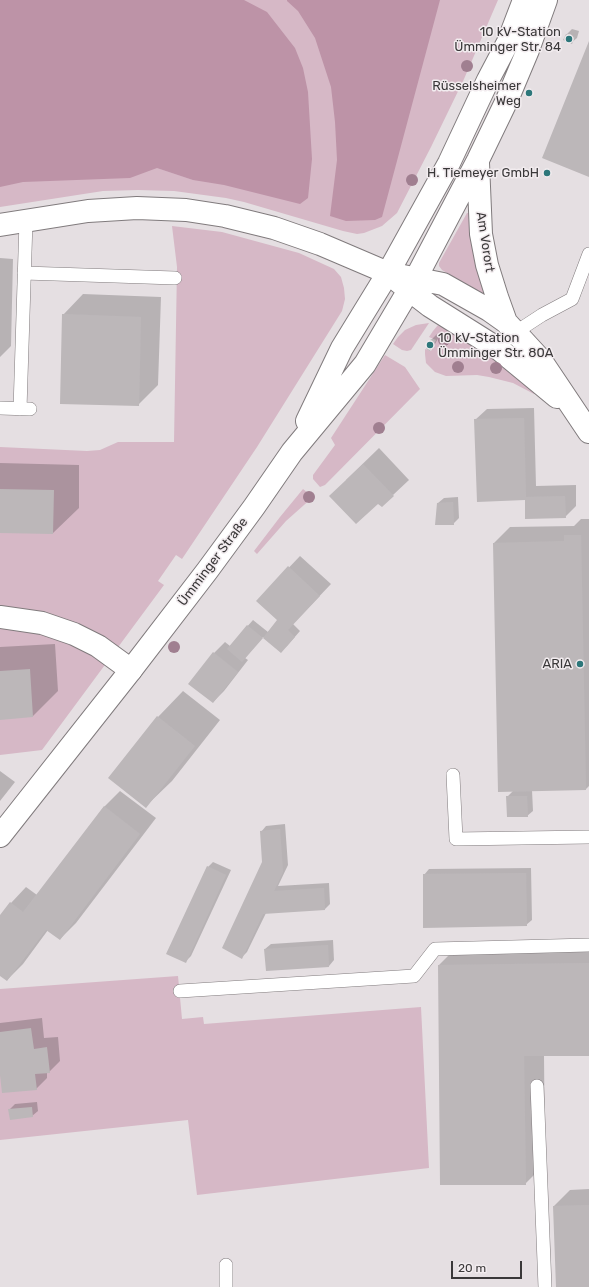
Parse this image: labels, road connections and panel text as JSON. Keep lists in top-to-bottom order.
{
  "streets": {
    "street": ["Am Vorort", "Ümminger Straße"]
  },
  "crossings": [
    ["Am Vorort", "Ümminger Straße"]
  ],
  "places": [
    "10 kV-Station Ümminger Str. 84",
    "Rüsselsheimer Weg",
    "H. Tiemeyer GmbH",
    "10 kV-Station Ümminger Str. 80A",
    "ARIA"
  ],
  "scale_bar": "20 m"
}
